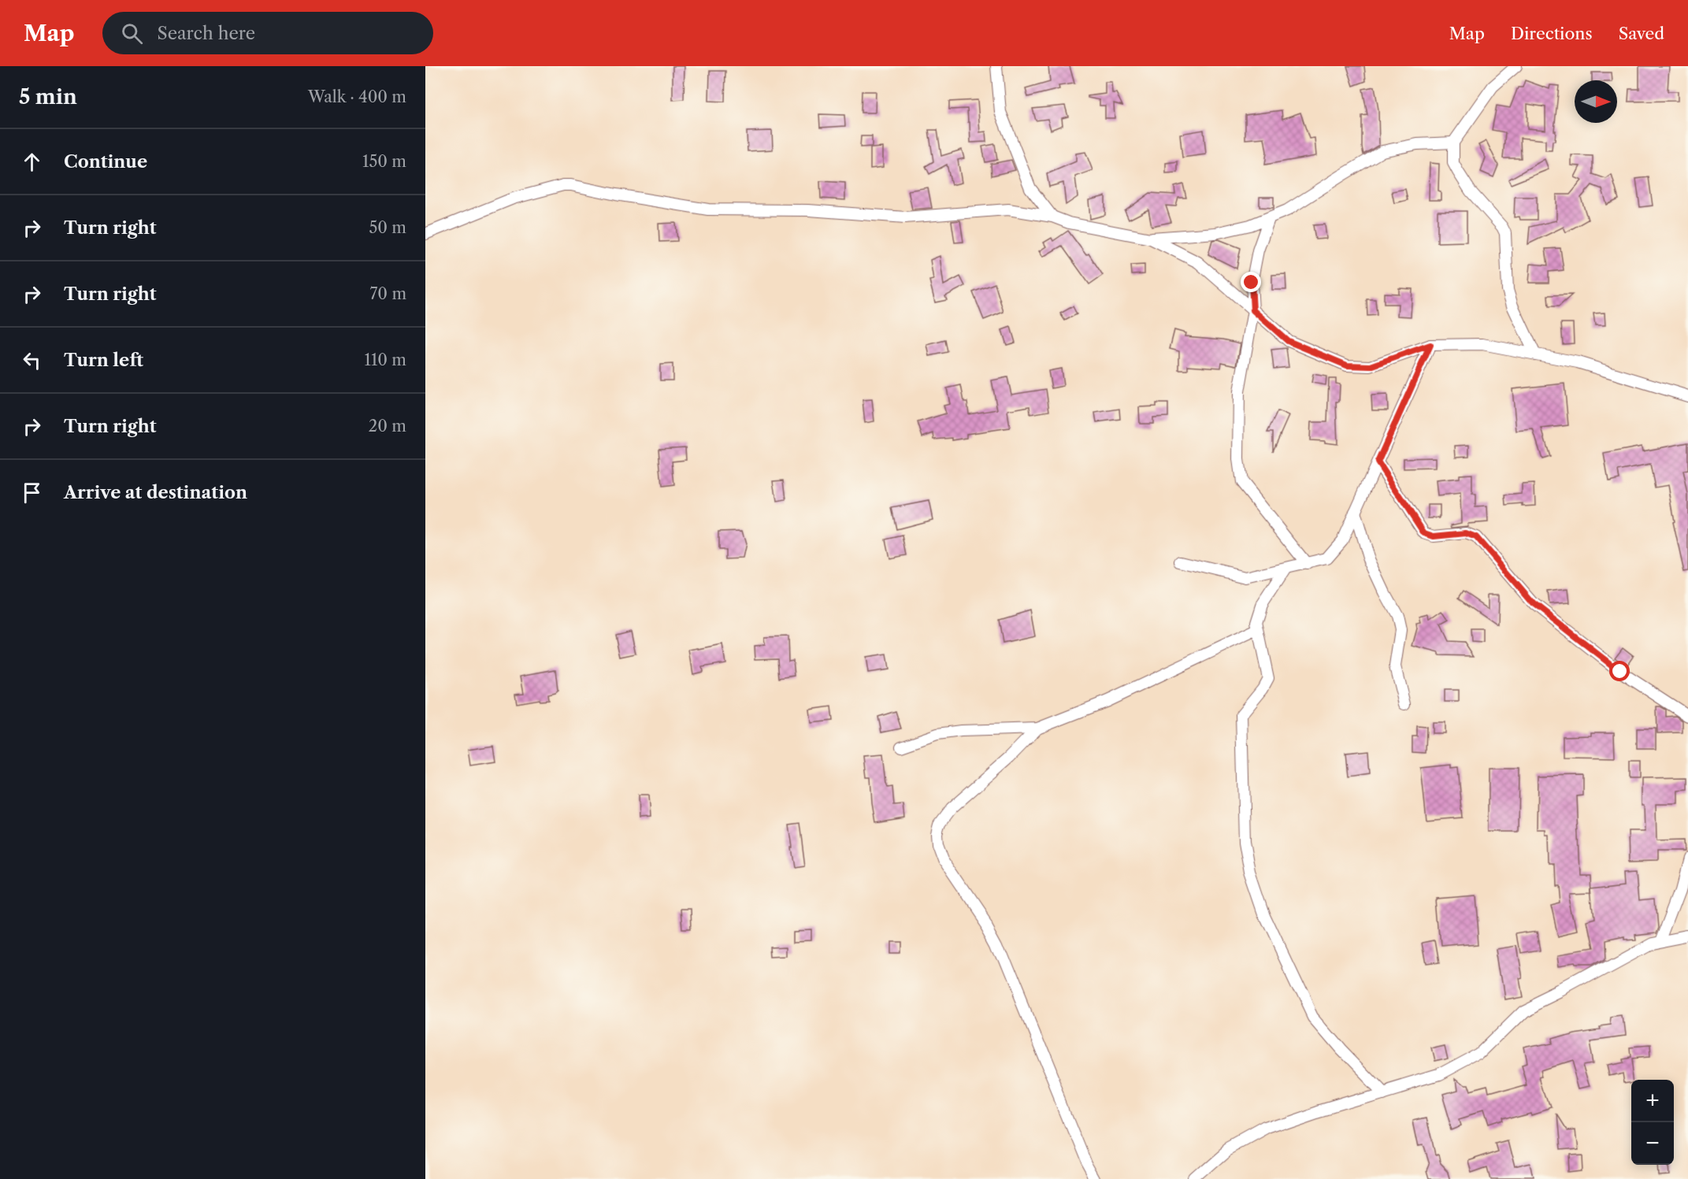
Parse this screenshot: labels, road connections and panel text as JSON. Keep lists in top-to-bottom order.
{
  "north": "right",
  "page": {
    "header": "Map",
    "search": "Search here",
    "nav": ["Map", "Directions", "Saved"],
    "heading": ["5 min", "Walk · 400 m"],
    "list": [
      ["Continue", "150 m"],
      ["Turn right", "50 m"],
      ["Turn right", "70 m"],
      ["Turn left", "110 m"],
      ["Turn right", "20 m"],
      "Arrive at destination"
    ],
    "map_buttons": ["+", "−"]
  }
}
